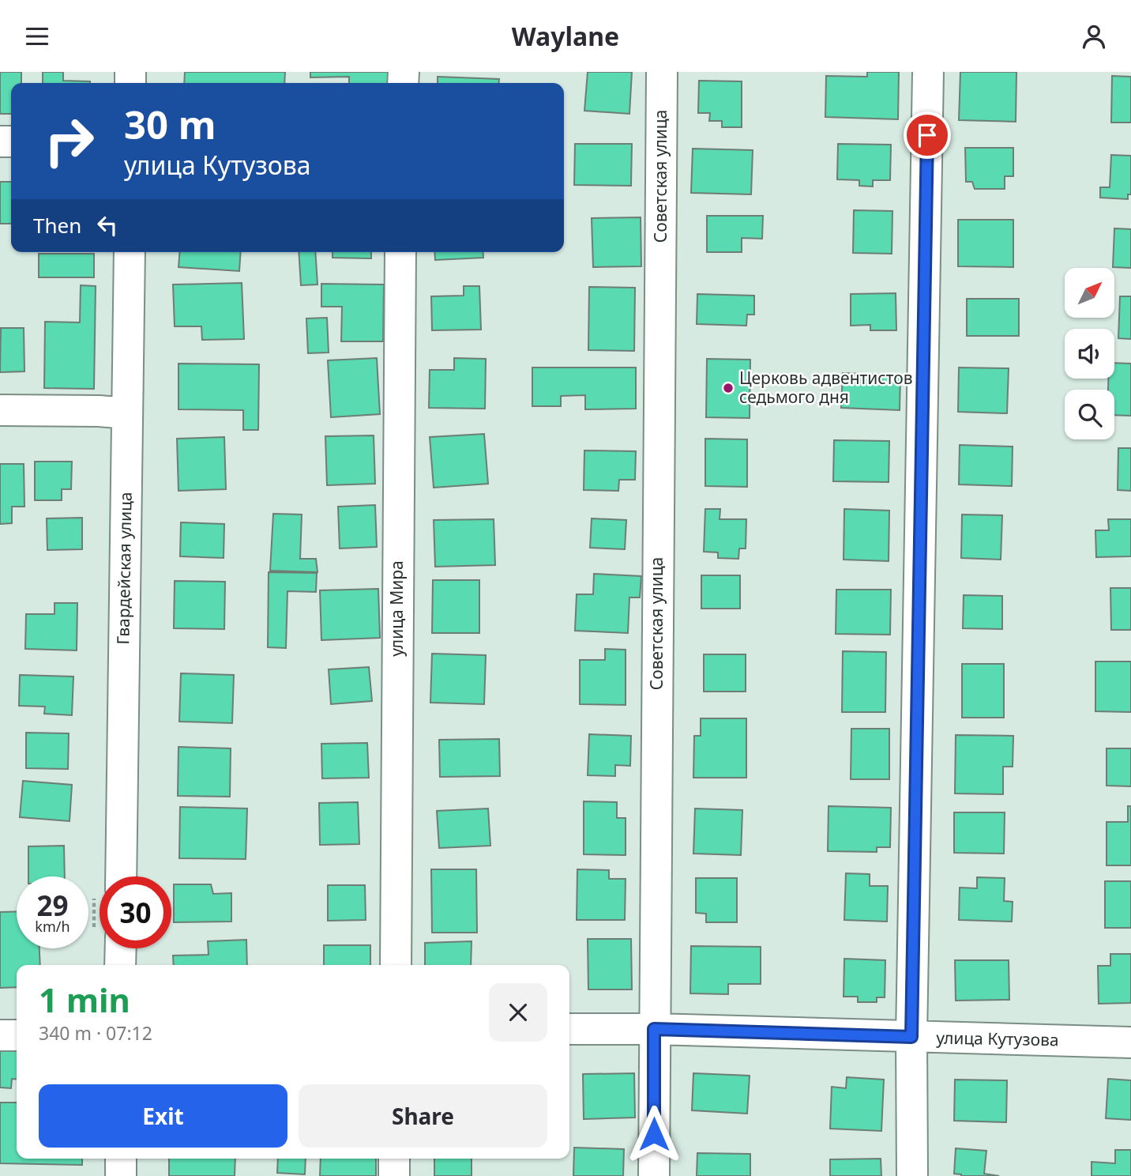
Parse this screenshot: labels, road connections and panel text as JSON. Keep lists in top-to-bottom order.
{
  "streets": {
    "street": [
      "Советская улица",
      "Гвардейская улица",
      "улица Мира",
      "улица Кутузова"
    ]
  },
  "crossings": [
    ["Советская улица", "улица Кутузова"]
  ],
  "places": ["Церковь адвентистов седьмого дня"],
  "north": "top right",
  "page": {
    "header": "Waylane",
    "turn": ["30 m", "улица Кутузова"],
    "then": "Then",
    "speed": "29 km/h",
    "limit": "30",
    "heading": ["1 min", "340 m · 07:12"],
    "buttons": ["Exit", "Share"]
  }
}
